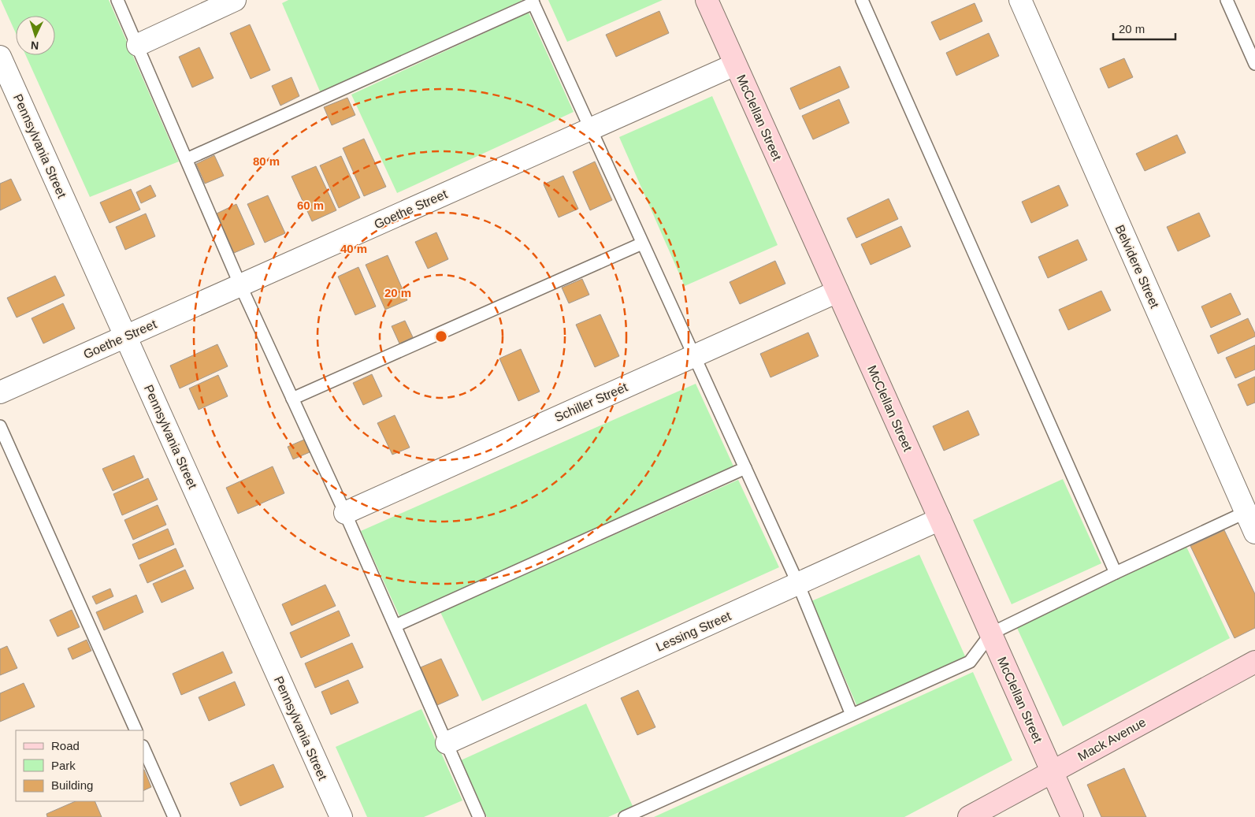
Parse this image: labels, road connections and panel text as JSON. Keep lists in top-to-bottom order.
{
  "streets": {
    "street": [
      "McClellan Street",
      "Pennsylvania Street",
      "Goethe Street",
      "Belvidere Street",
      "Schiller Street",
      "Lessing Street",
      "Mack Avenue"
    ]
  },
  "crossings": [
    ["McClellan Street", "Goethe Street"],
    ["McClellan Street", "Schiller Street"],
    ["McClellan Street", "Lessing Street"],
    ["McClellan Street", "Mack Avenue"],
    ["Pennsylvania Street", "Goethe Street"]
  ],
  "legend": ["Road", "Park", "Building"],
  "scale_bar": "20 m",
  "north": "bottom",
  "rings": [
    "80 m",
    "60 m",
    "40 m",
    "20 m"
  ]
}
